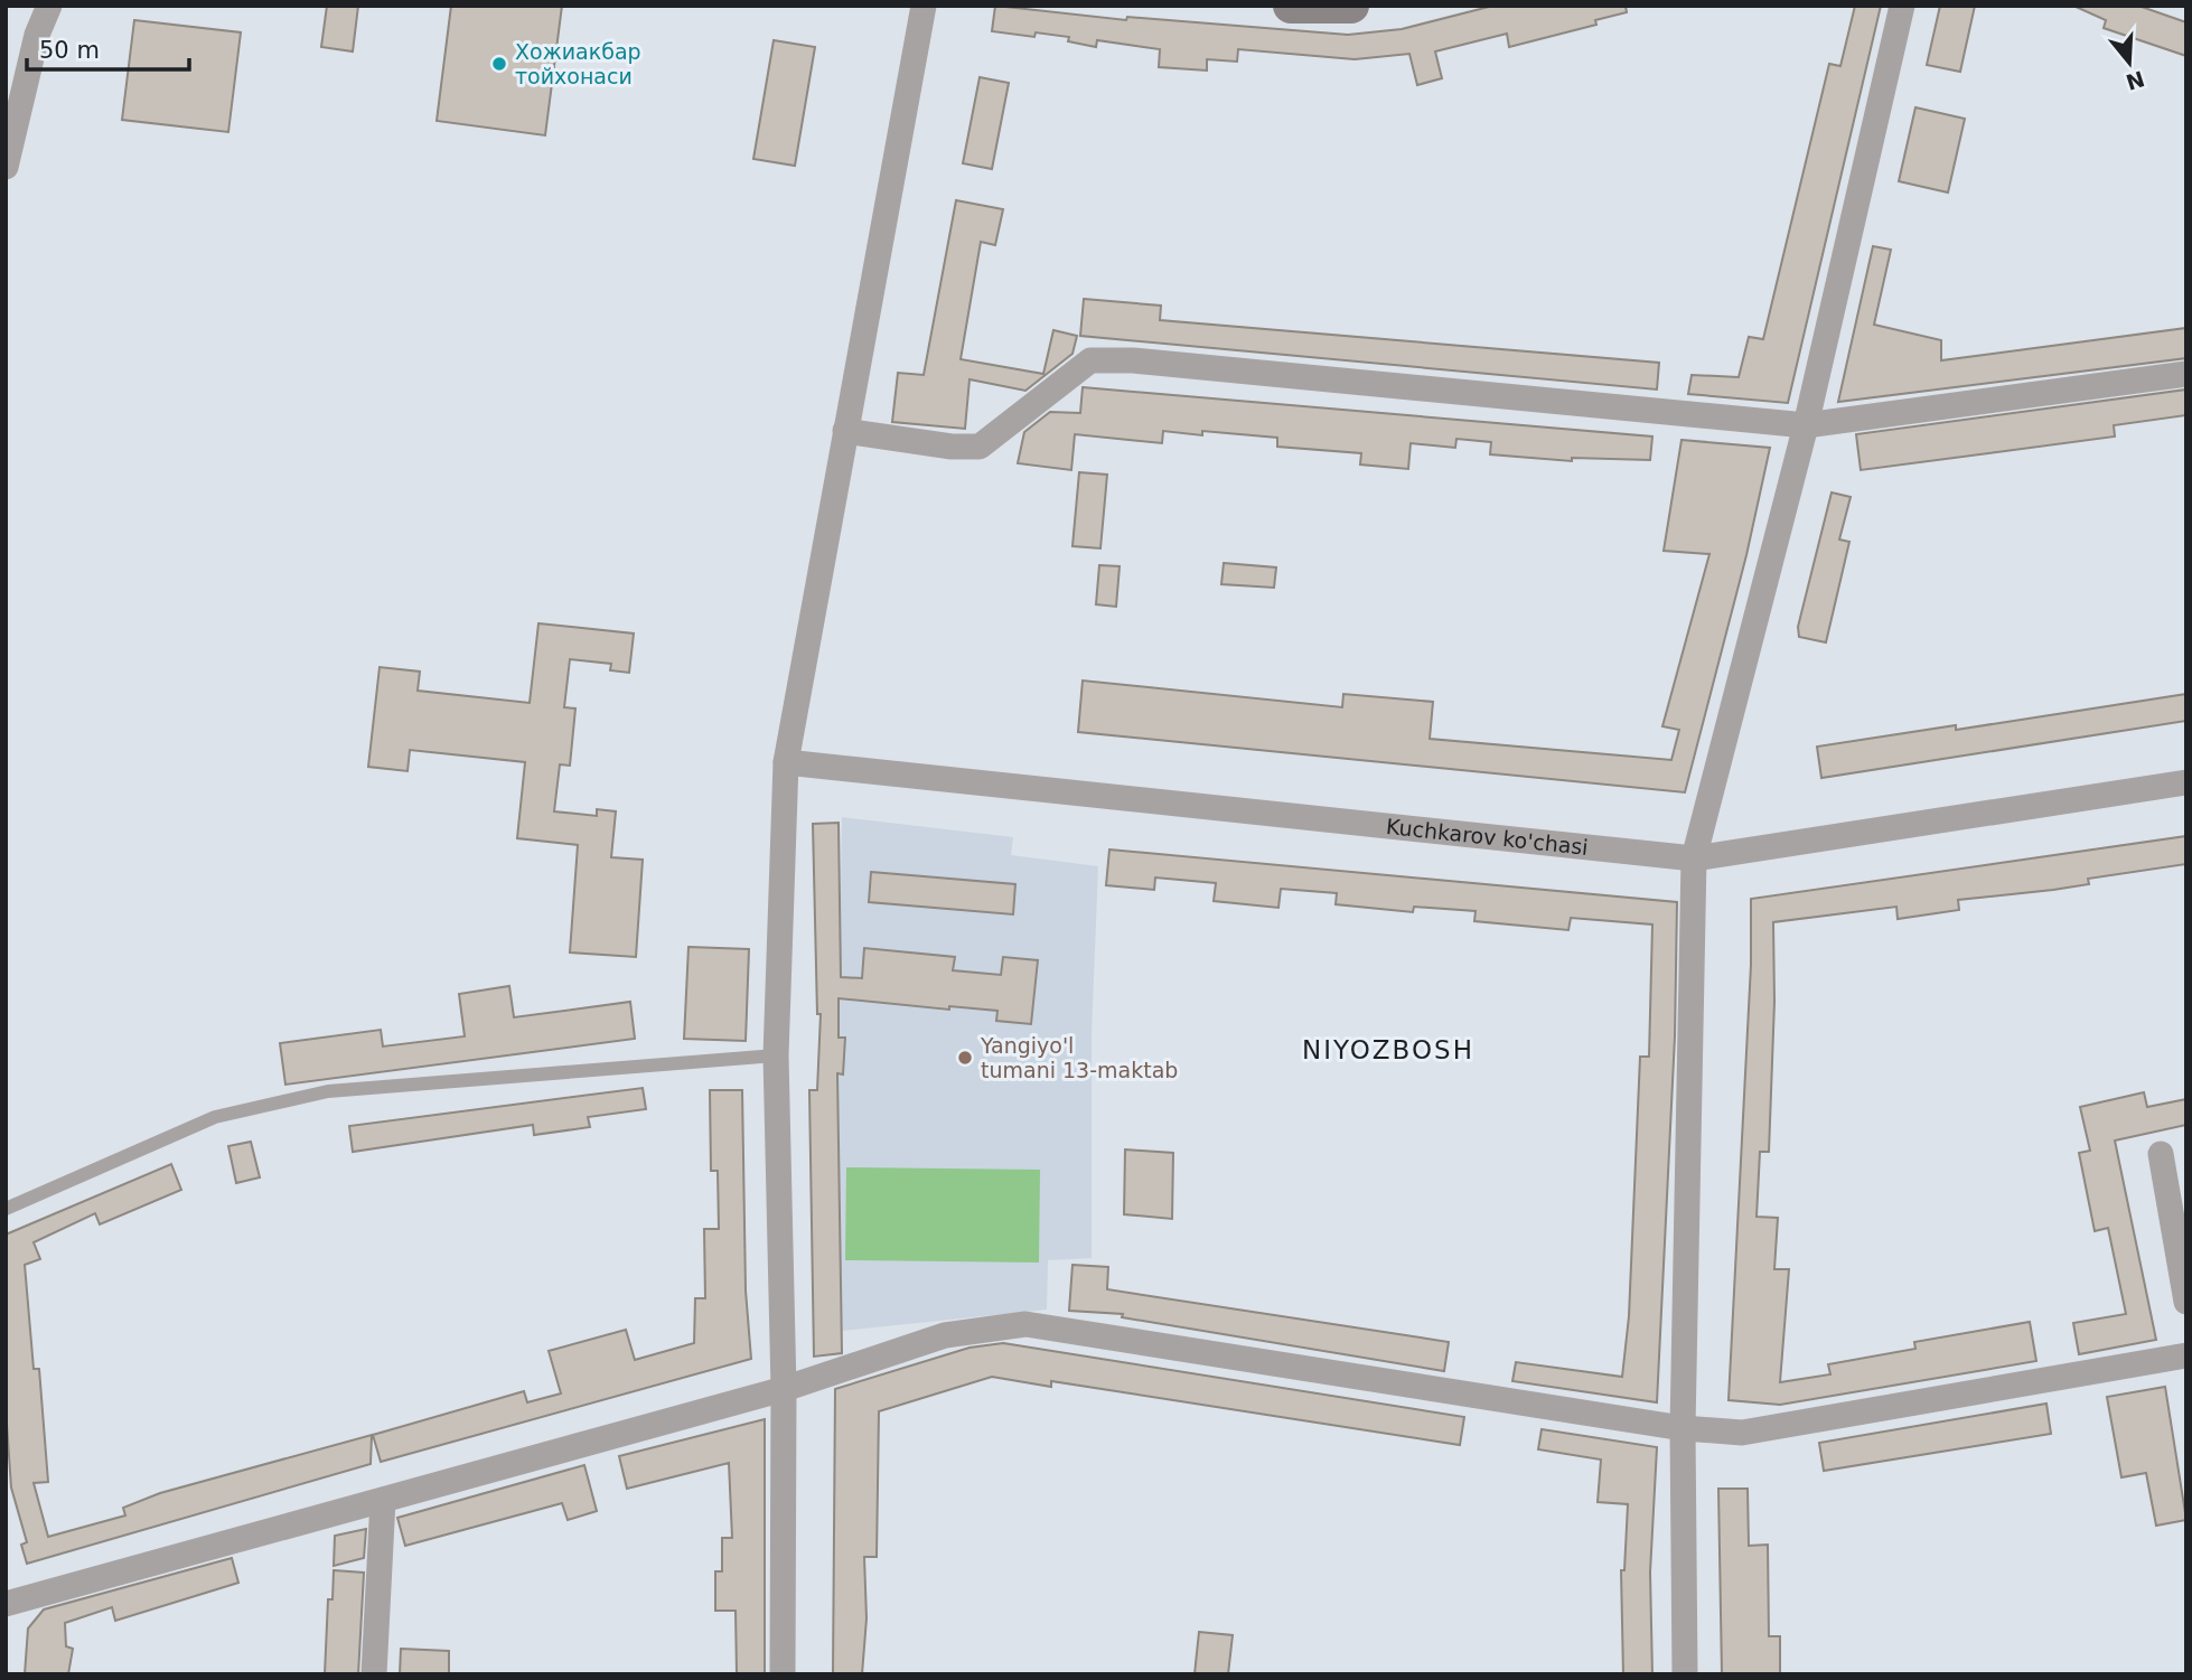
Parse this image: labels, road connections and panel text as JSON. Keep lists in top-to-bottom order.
{
  "streets": {
    "street": ["Kuchkarov ko'chasi"]
  },
  "districts": ["NIYOZBOSH"],
  "places": ["Хожиакбар тойхонаси", "Yangiyo'l tumani 13-maktab"],
  "scale_bar": "50 m",
  "north": "bottom"
}
